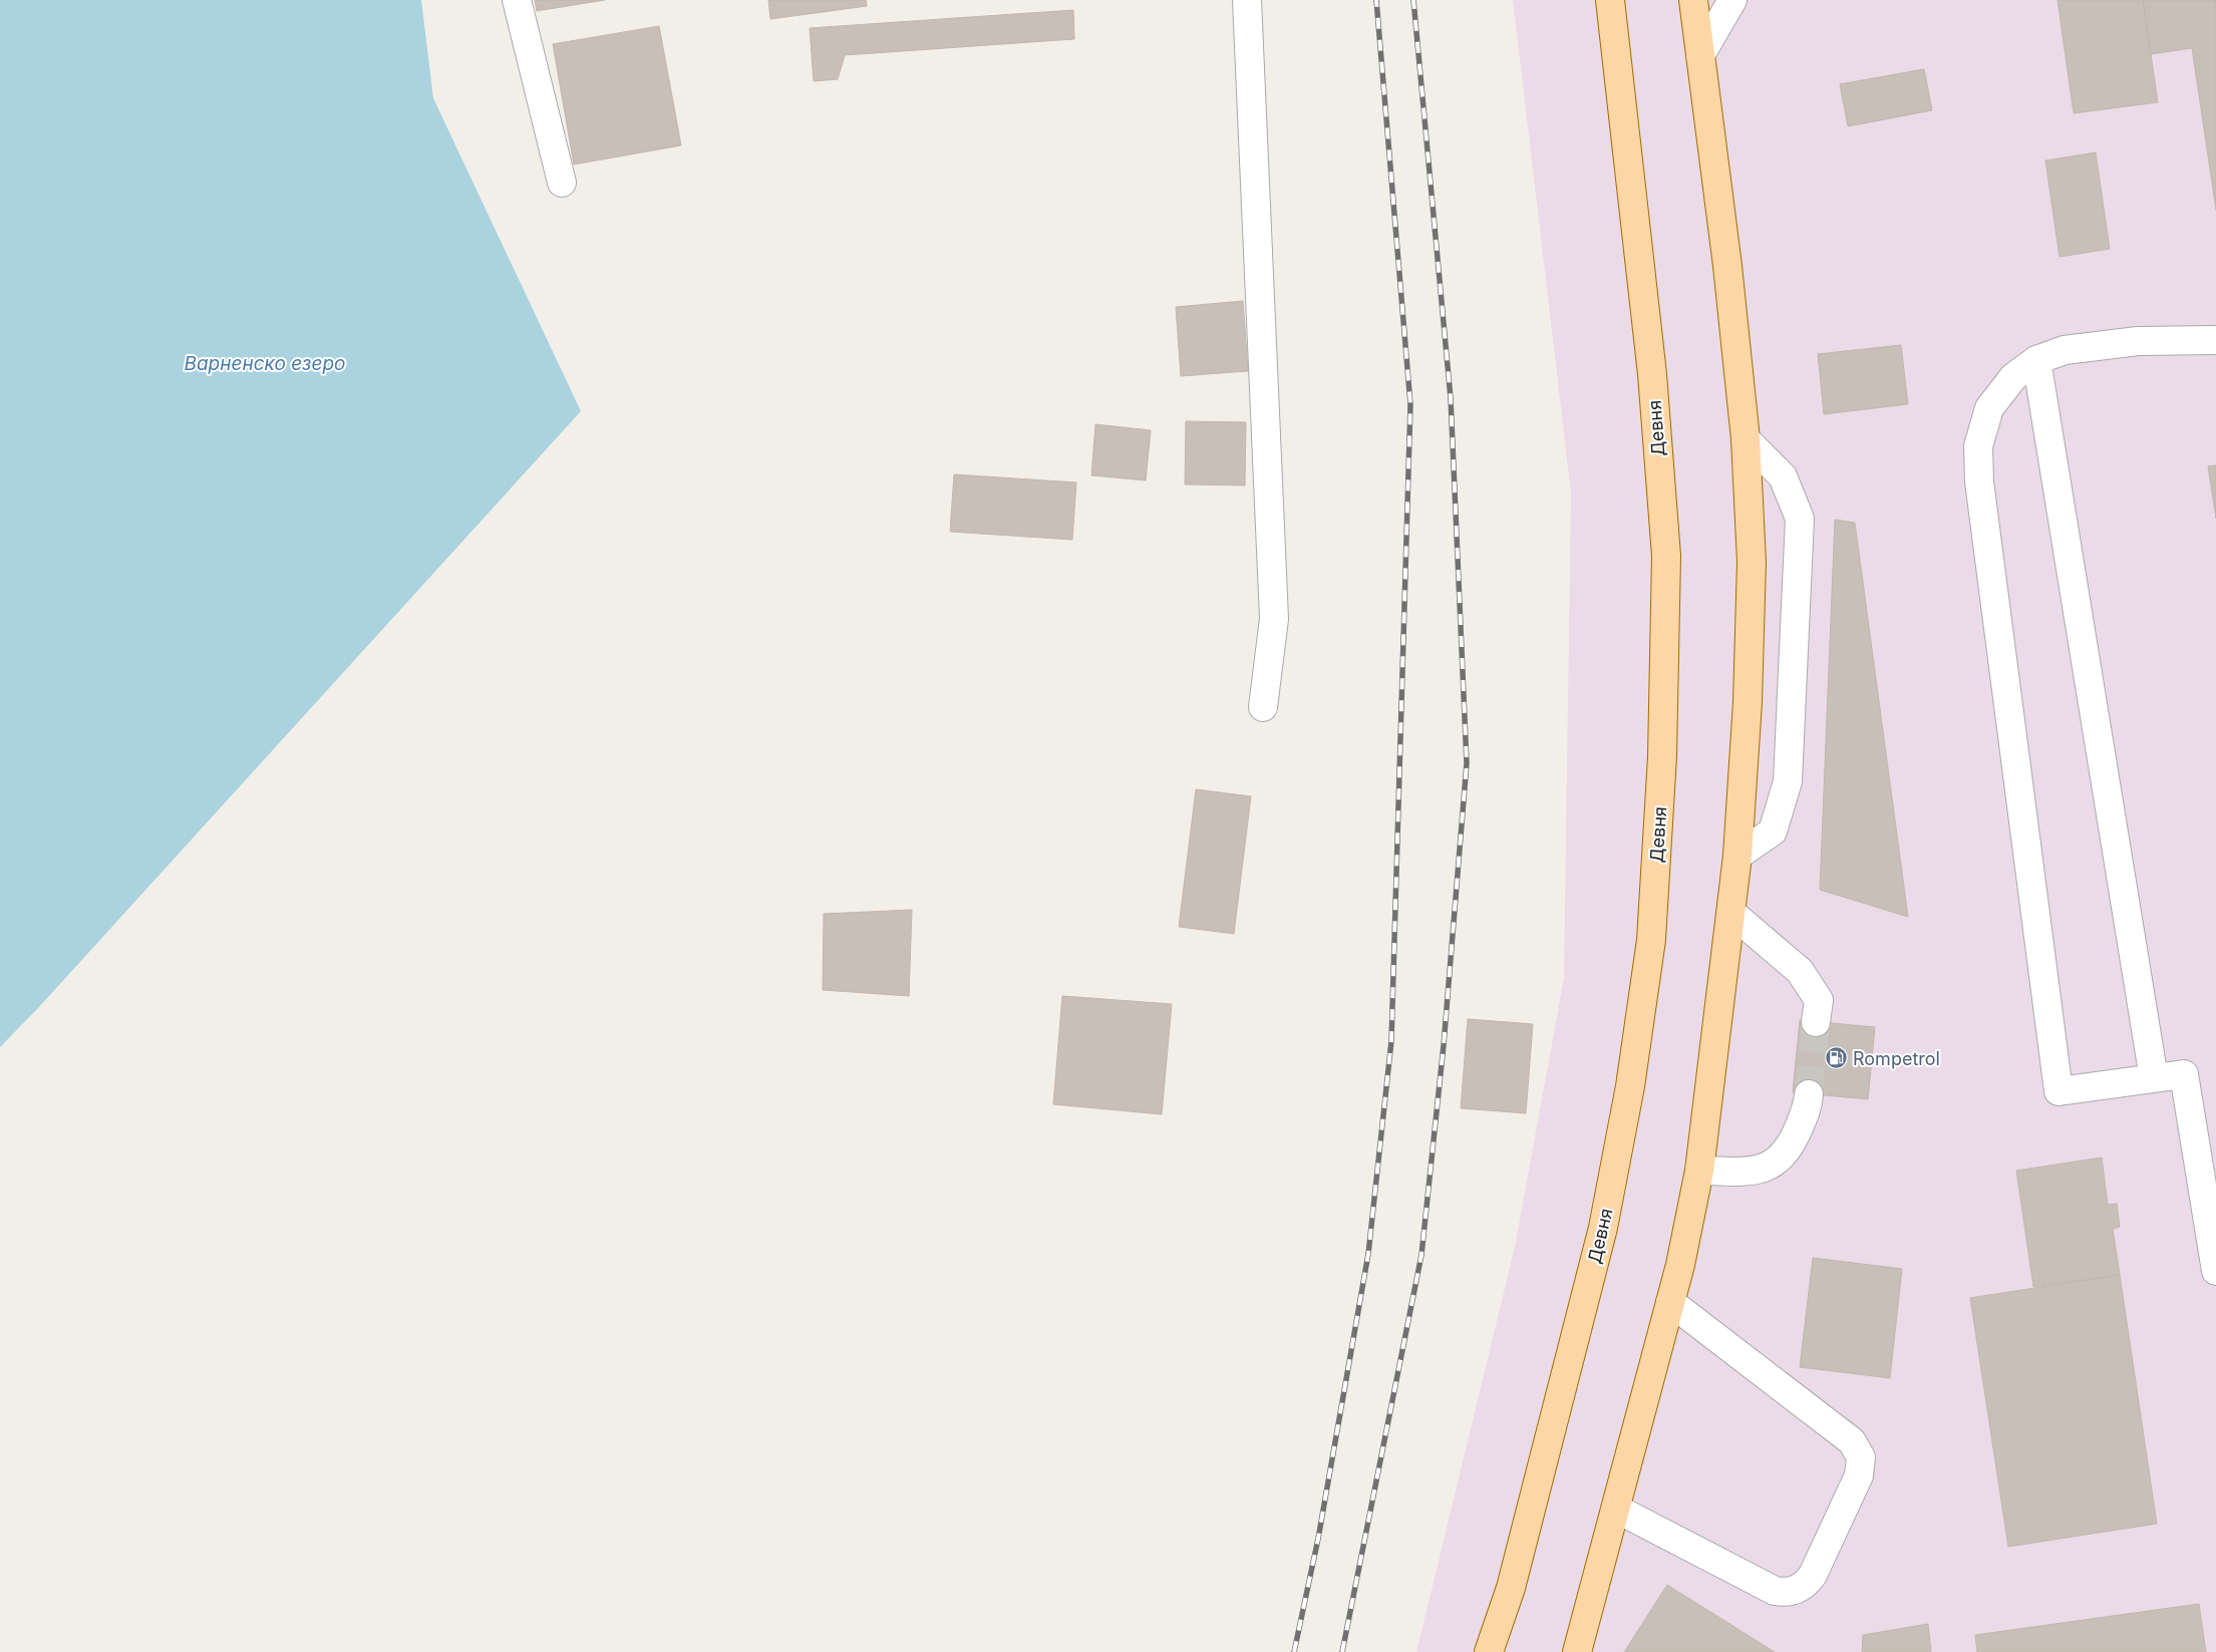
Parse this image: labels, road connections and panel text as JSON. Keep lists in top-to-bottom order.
{
  "streets": {
    "main road": ["Девня"]
  },
  "water": ["Варненско езеро"],
  "places": {
    "fuel station": ["Rompetrol"]
  }
}
